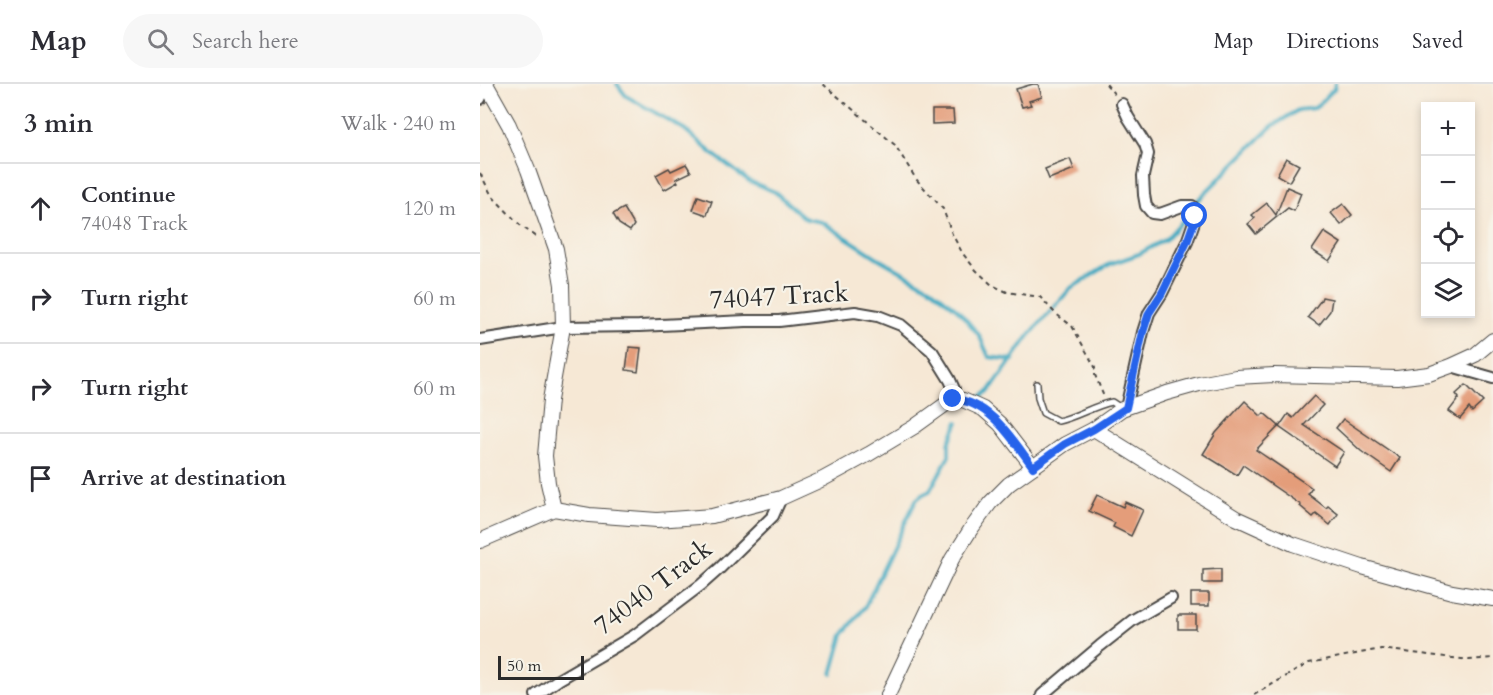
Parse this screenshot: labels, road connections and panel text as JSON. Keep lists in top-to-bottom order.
{
  "streets": {
    "street": ["74047 Track", "74040 Track"]
  },
  "scale_bar": "50 m",
  "page": {
    "header": "Map",
    "search": "Search here",
    "nav": ["Map", "Directions", "Saved"],
    "heading": ["3 min", "Walk · 240 m"],
    "map_buttons": ["+", "−"],
    "list": [
      ["Continue", "74048 Track", "120 m"],
      ["Turn right", "60 m"],
      ["Turn right", "60 m"],
      "Arrive at destination"
    ],
    "scale": "50 m"
  }
}
